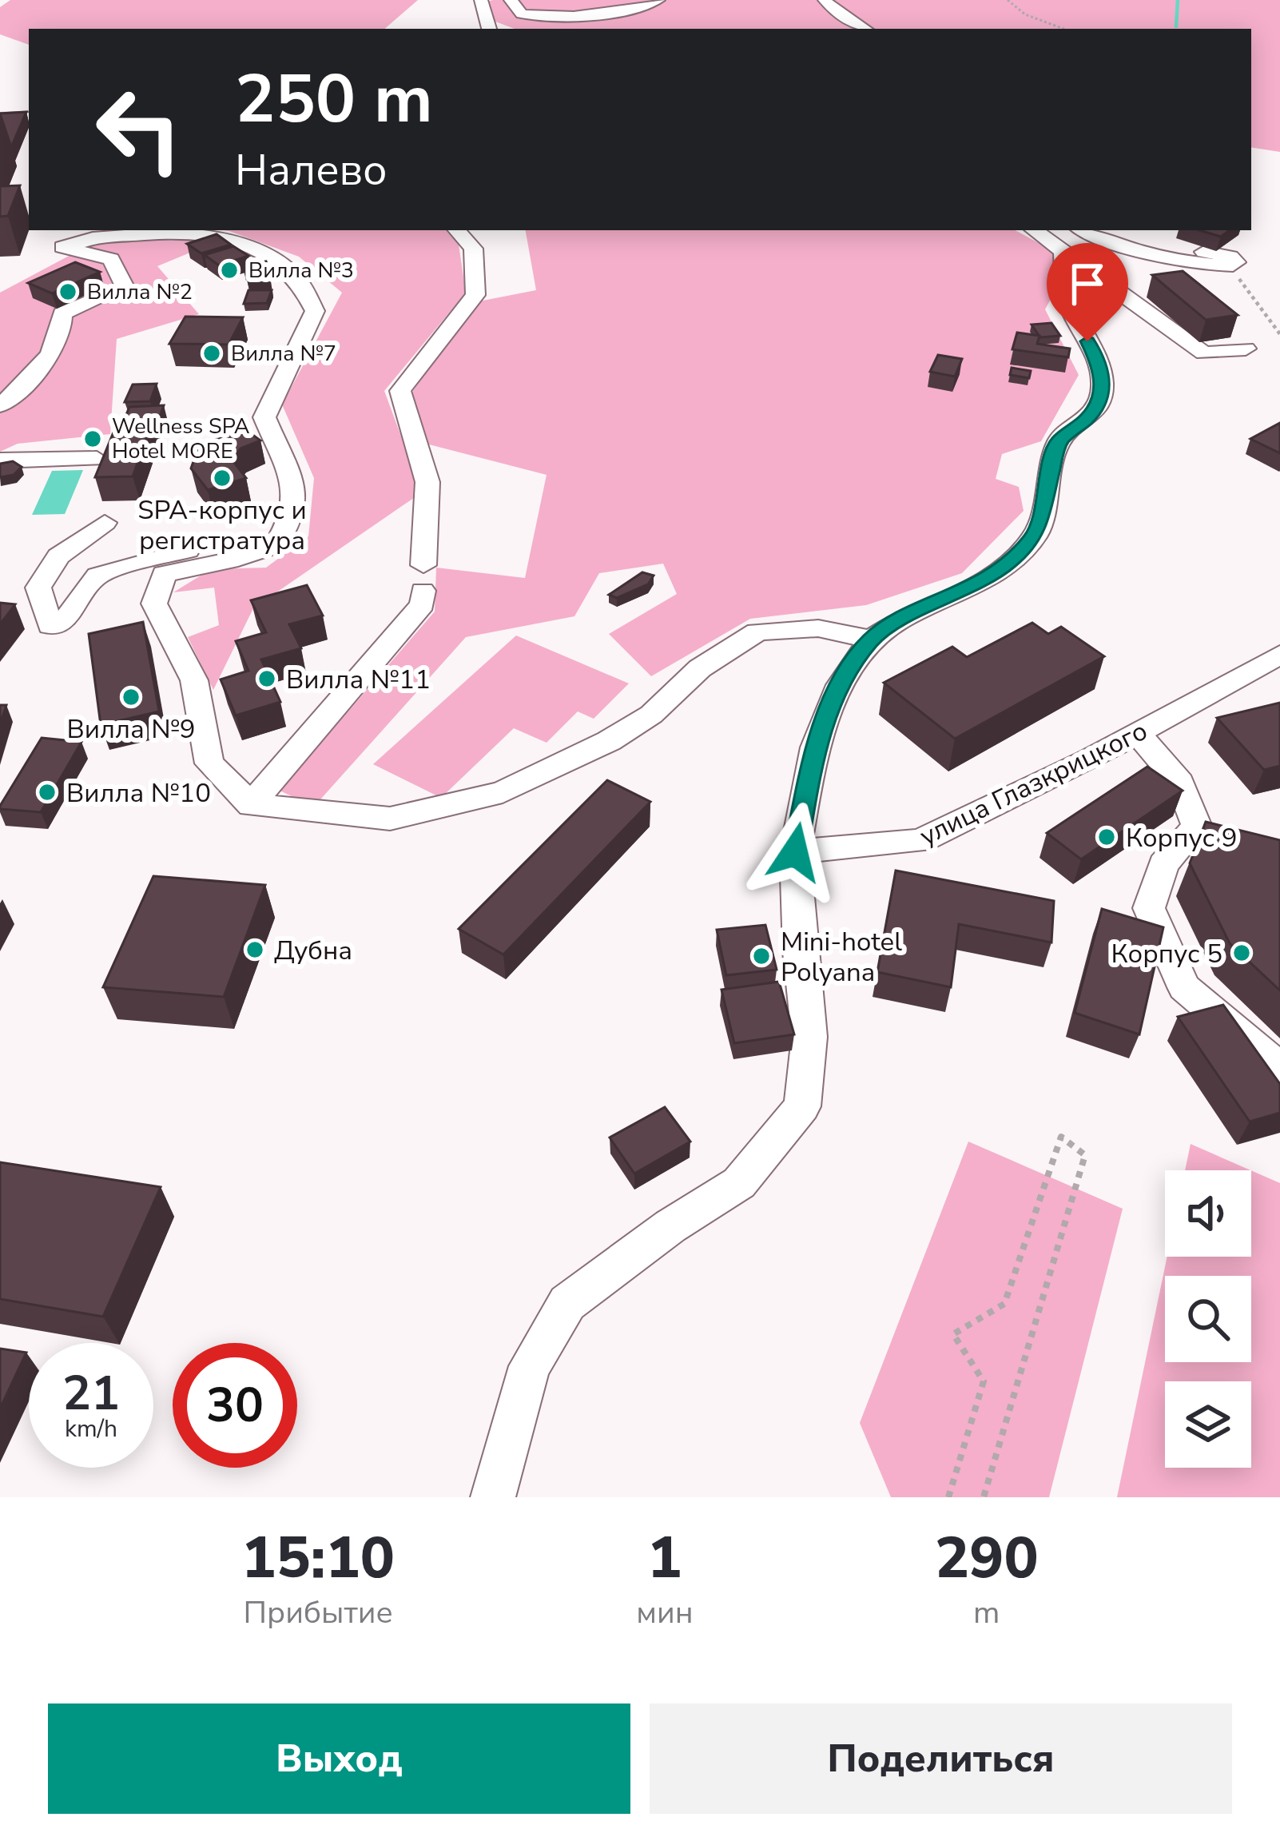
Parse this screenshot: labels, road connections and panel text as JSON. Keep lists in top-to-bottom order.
{
  "streets": {
    "street": ["улица Глазкрицкого"]
  },
  "places": [
    "Вилла №3",
    "Вилла №2",
    "Вилла №7",
    "Wellness SPA Hotel MORE",
    "SPA-корпус и регистратура",
    "Вилла №11",
    "Вилла №9",
    "Вилла №10",
    "Корпус 9",
    "Дубна",
    "Корпус 5",
    "Mini-hotel Polyana"
  ],
  "page": {
    "turn": ["250 m", "Налево"],
    "speed": "21 km/h",
    "limit": "30",
    "eta": [
      "15:10",
      "Прибытие",
      "1",
      "мин",
      "290",
      "m"
    ],
    "buttons": ["Выход", "Поделиться"]
  }
}
